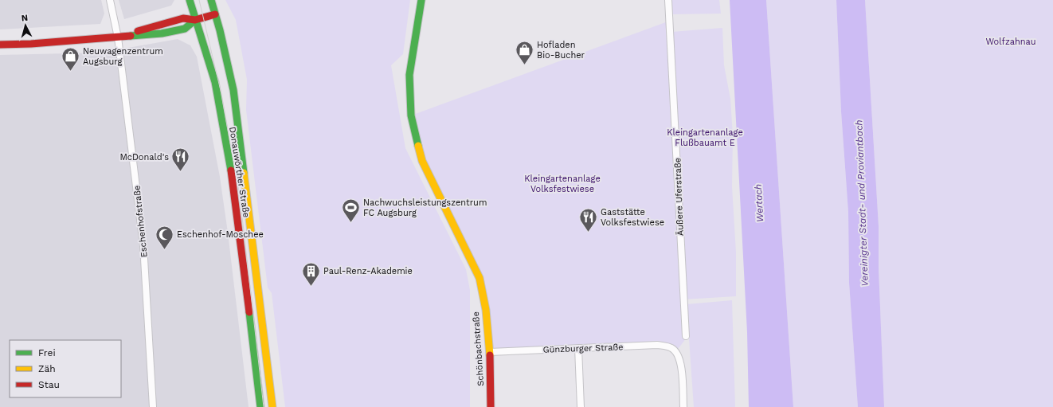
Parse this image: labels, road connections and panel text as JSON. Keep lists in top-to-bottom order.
{
  "streets": {
    "main road": ["Donauwörther Straße", "Schönbachstraße"],
    "street": ["Äußere Uferstraße", "Eschenhofstraße", "Günzburger Straße"]
  },
  "crossings": [
    ["Günzburger Straße", "Schönbachstraße"]
  ],
  "water": ["Wertach", "Vereinigter Stadt- und Proviantbach"],
  "parks": ["Wolfzahnau", "Kleingartenanlage Flußbauamt E", "Kleingartenanlage Volksfestwiese"],
  "places": {
    "shop": ["Hofladen Bio-Bucher", "Neuwagenzentrum Augsburg"],
    "restaurant": ["McDonald's", "Gaststätte Volksfestwiese"],
    "sports": ["Nachwuchsleistungszentrum FC Augsburg"],
    "mosque": ["Eschenhof-Moschee"],
    "building": ["Paul-Renz-Akademie"]
  },
  "legend": ["Frei", "Zäh", "Stau"],
  "north": "top"
}
